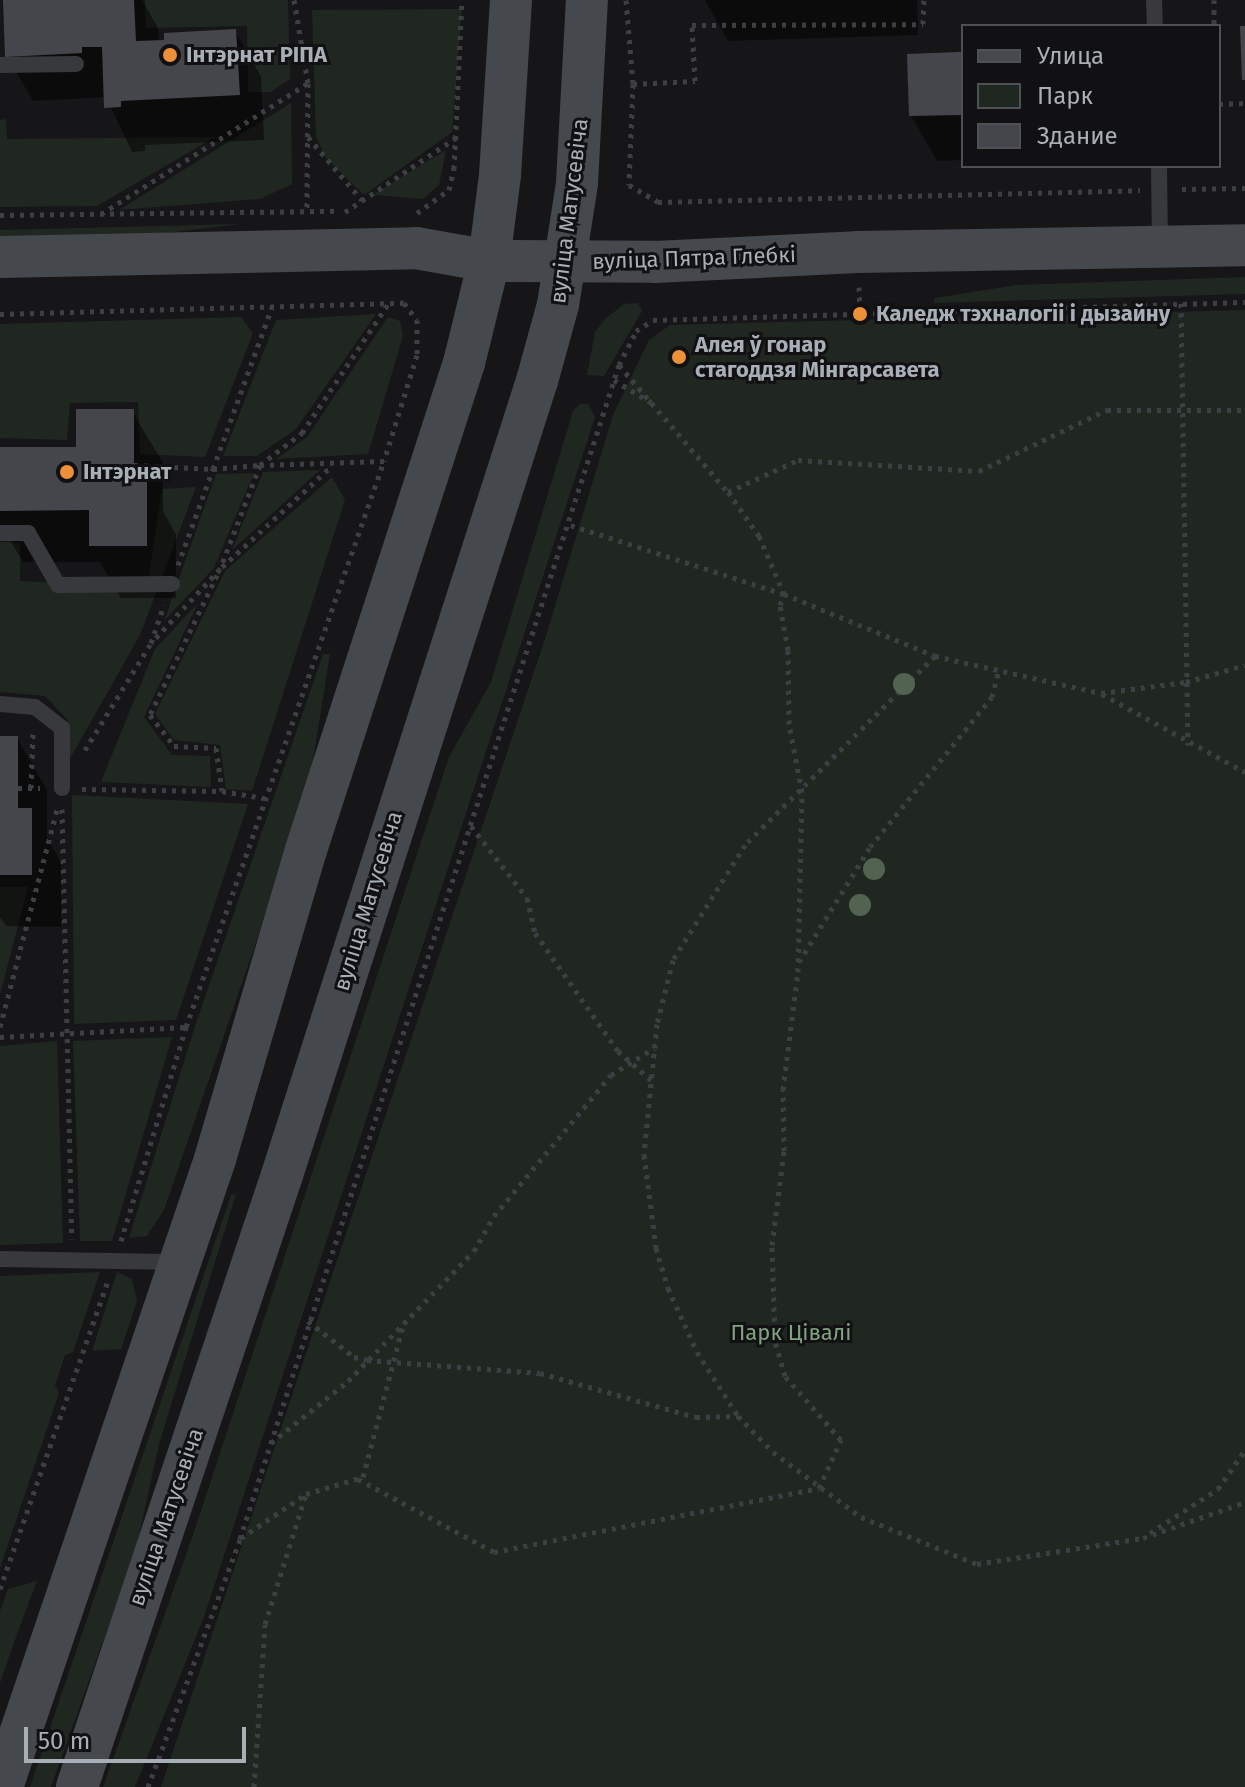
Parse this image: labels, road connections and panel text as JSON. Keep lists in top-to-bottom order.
{
  "streets": {
    "main road": ["вуліца Матусевіча", "вуліца Пятра Глебкі"]
  },
  "crossings": [
    ["вуліца Матусевіча", "вуліца Пятра Глебкі"]
  ],
  "parks": ["Парк Цівалі"],
  "places": [
    "Інтэрнат РІПА",
    "Каледж тэхналогіі і дызайну",
    "Алея ў гонар стагоддзя Мінгарсавета",
    "Інтэрнат"
  ],
  "legend": ["Улица", "Парк", "Здание"],
  "scale_bar": "50 m"
}
